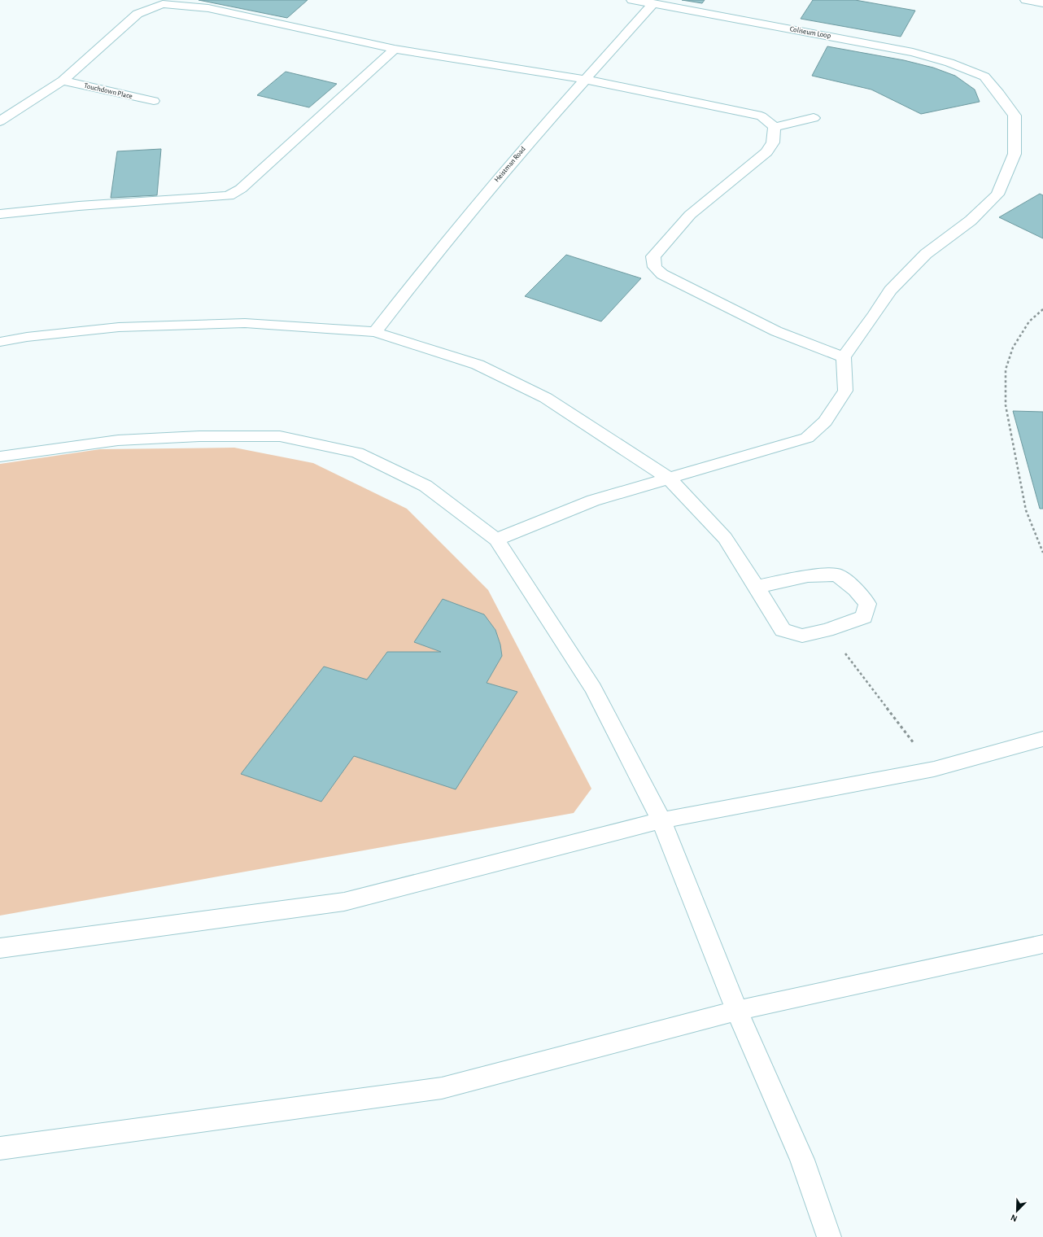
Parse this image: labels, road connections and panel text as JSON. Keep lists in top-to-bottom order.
{
  "streets": {
    "street": ["Coliseum Loop", "Touchdown Place", "Heistman Road"]
  },
  "crossings": [
    ["Coliseum Loop", "Heistman Road"]
  ],
  "north": "bottom left"
}
